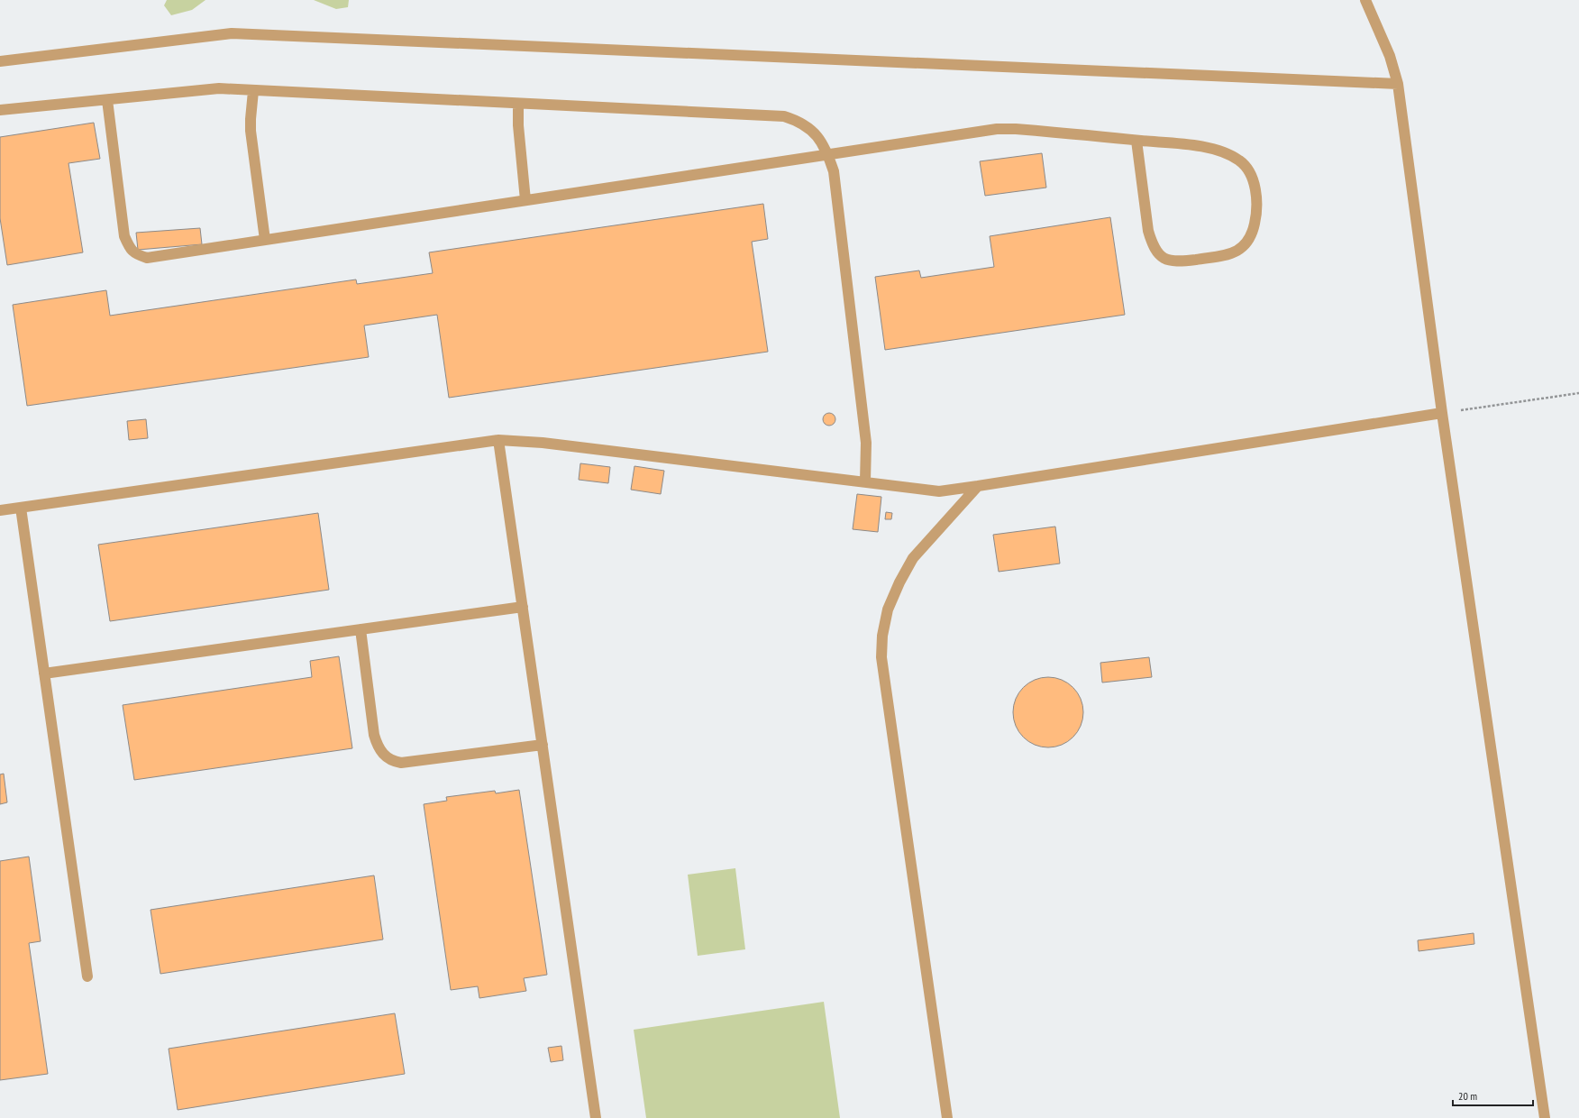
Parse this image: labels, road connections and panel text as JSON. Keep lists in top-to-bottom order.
{
  "scale_bar": "20 m"
}
